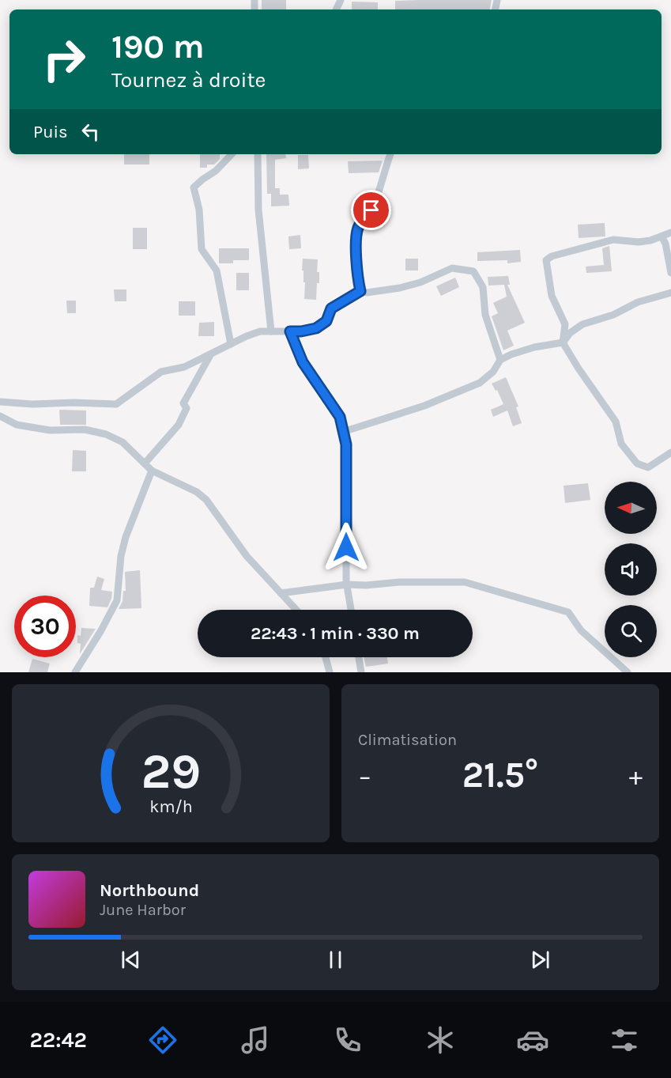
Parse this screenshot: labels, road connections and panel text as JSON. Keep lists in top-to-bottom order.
{
  "north": "left",
  "page": {
    "turn": ["190 m", "Tournez à droite"],
    "then": "Puis",
    "limit": "30",
    "trip": "22:43 · 1 min · 330 m",
    "tile": "Climatisation",
    "heat": ["−", "21.5°", "+"],
    "song": ["Northbound", "June Harbor"],
    "tabs": "22:42",
    "gauge": ["29", "km/h"]
  }
}
